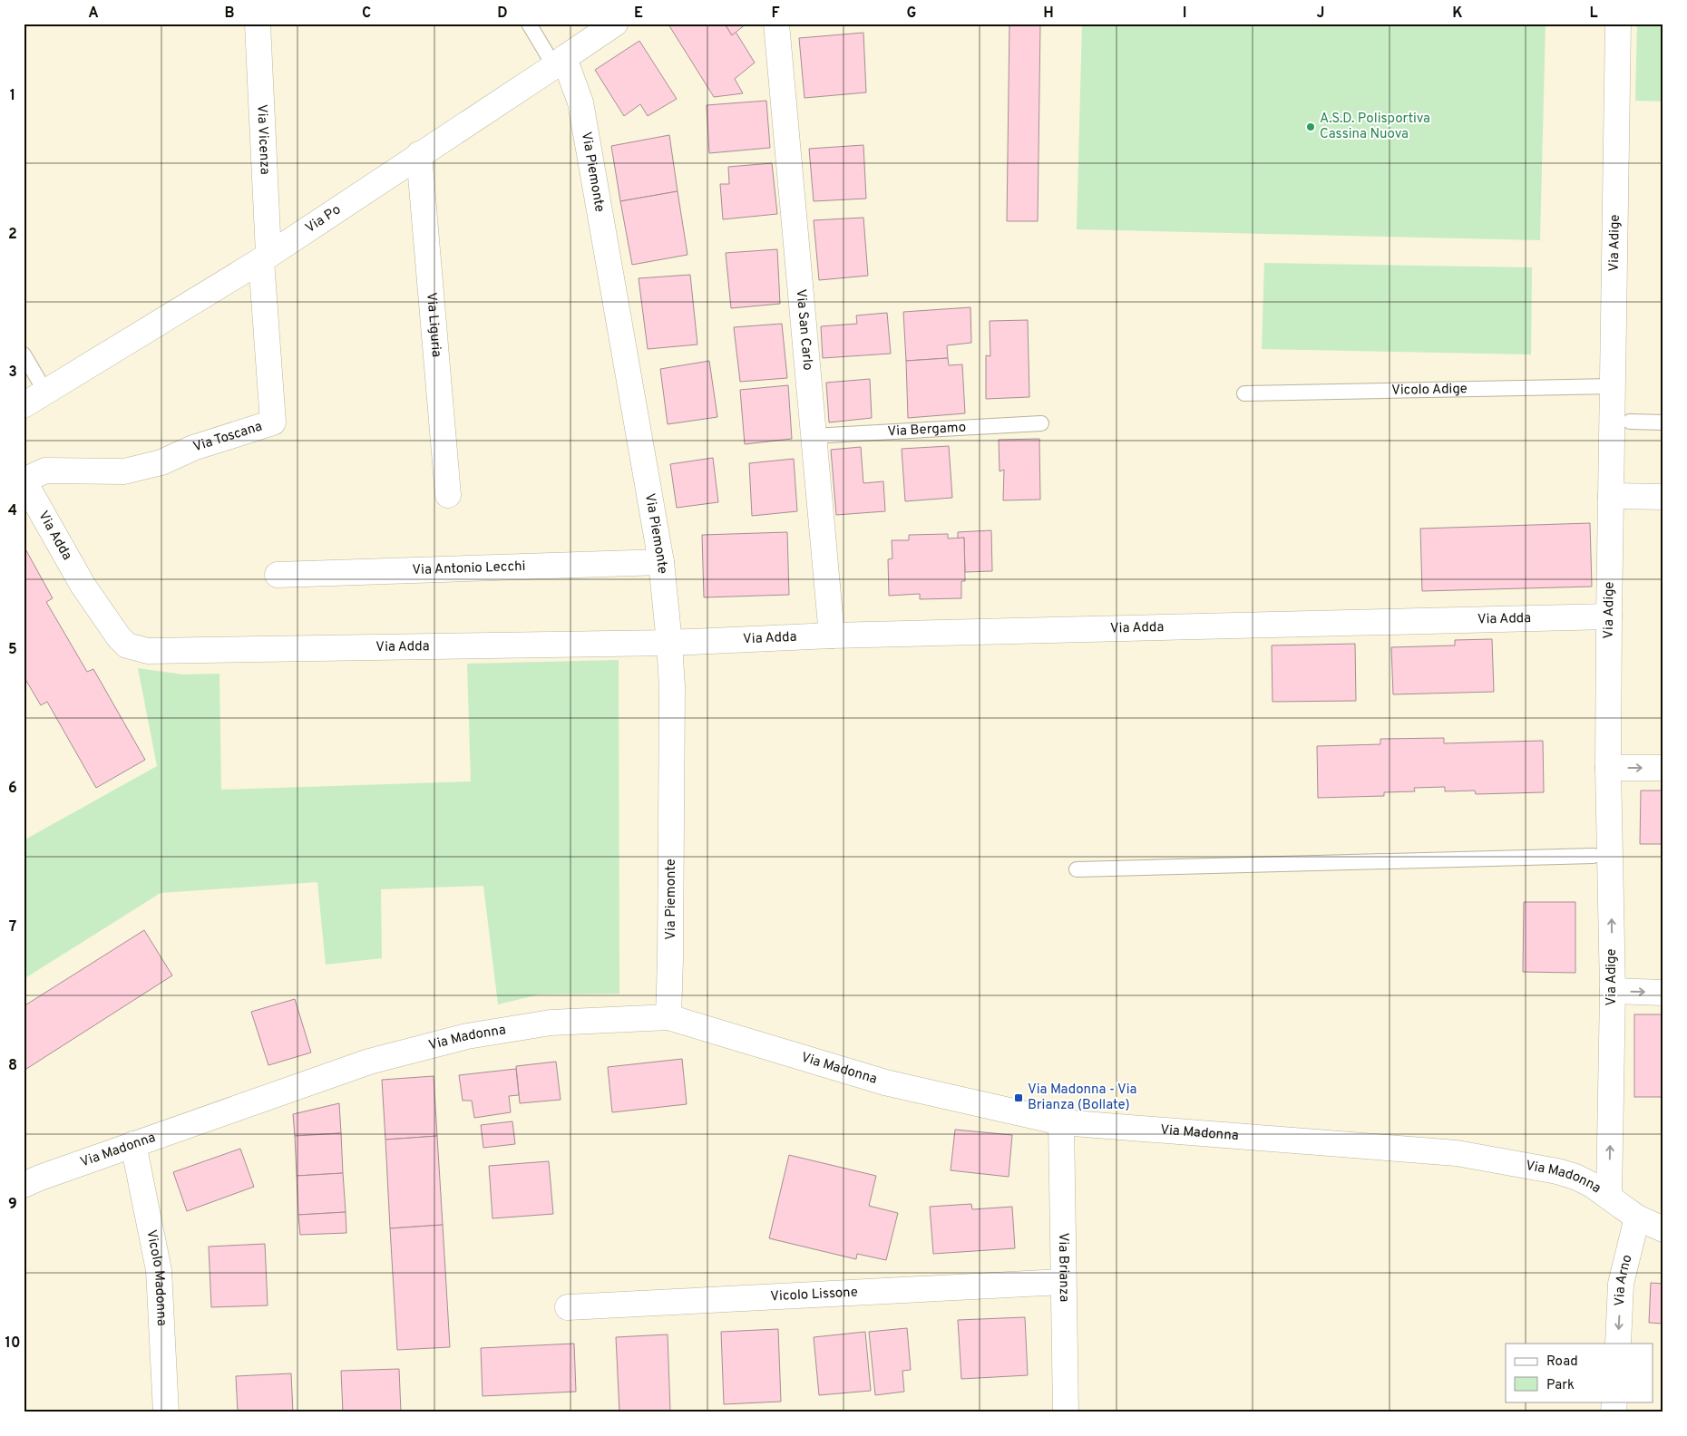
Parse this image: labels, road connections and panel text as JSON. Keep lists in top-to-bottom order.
{
  "streets": {
    "street": [
      "Via Vicenza",
      "Via Piemonte",
      "Via Po",
      "Via Adige",
      "Via Liguria",
      "Via San Carlo",
      "Via Toscana",
      "Via Adda",
      "Via Antonio Lecchi",
      "Via Madonna",
      "Via Brianza",
      "Vicolo Madonna",
      "Via Arno",
      "Vicolo Lissone"
    ],
    "lane": ["Vicolo Adige", "Via Bergamo"]
  },
  "crossings": [
    ["Via Vicenza", "Via Po"],
    ["Via Vicenza", "Via Toscana"],
    ["Via Piemonte", "Via Po"],
    ["Via Piemonte", "Via Adda"],
    ["Via Piemonte", "Via Antonio Lecchi"],
    ["Via Piemonte", "Via Madonna"],
    ["Via Po", "Via Liguria"],
    ["Via Po", "Via Toscana"],
    ["Via Adige", "Vicolo Adige"],
    ["Via Adige", "Via Adda"],
    ["Via Adige", "Via Madonna"],
    ["Via San Carlo", "Via Bergamo"],
    ["Via San Carlo", "Via Adda"],
    ["Via Toscana", "Via Adda"],
    ["Via Madonna", "Via Brianza"],
    ["Via Madonna", "Vicolo Madonna"],
    ["Via Madonna", "Via Arno"],
    ["Via Brianza", "Vicolo Lissone"]
  ],
  "one_way": ["Via Arno"],
  "places": {
    "other": ["A.S.D. Polisportiva Cassina Nuova"],
    "transit": ["Via Madonna - Via Brianza (Bollate)"]
  },
  "legend": ["Road", "Park"],
  "grid": {
    "columns": [
      "A",
      "B",
      "C",
      "D",
      "E",
      "F",
      "G",
      "H",
      "I",
      "J",
      "K",
      "L"
    ],
    "rows": [
      "1",
      "2",
      "3",
      "4",
      "5",
      "6",
      "7",
      "8",
      "9",
      "10"
    ]
  }
}
